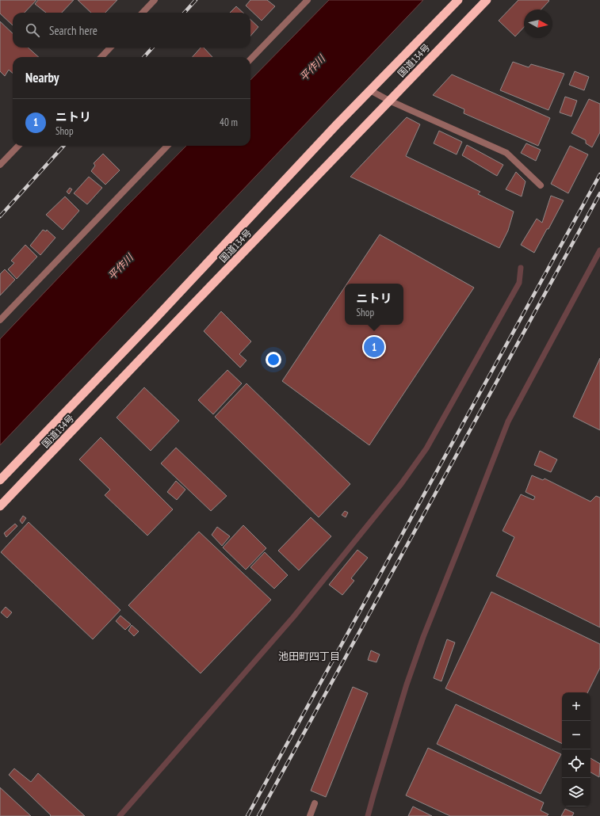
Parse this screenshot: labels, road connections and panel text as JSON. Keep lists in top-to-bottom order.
{
  "streets": {
    "highway": ["国道134号"]
  },
  "districts": ["池田町四丁目"],
  "water": ["平作川"],
  "north": "right",
  "page": {
    "search": "Search here",
    "heading": "Nearby",
    "list": [
      {
        "mark": "1",
        "name": "ニトリ",
        "note": "Shop",
        "value": "40 m"
      }
    ],
    "popup": ["ニトリ", "Shop"],
    "pins": "1",
    "map_buttons": ["+", "−"]
  }
}
